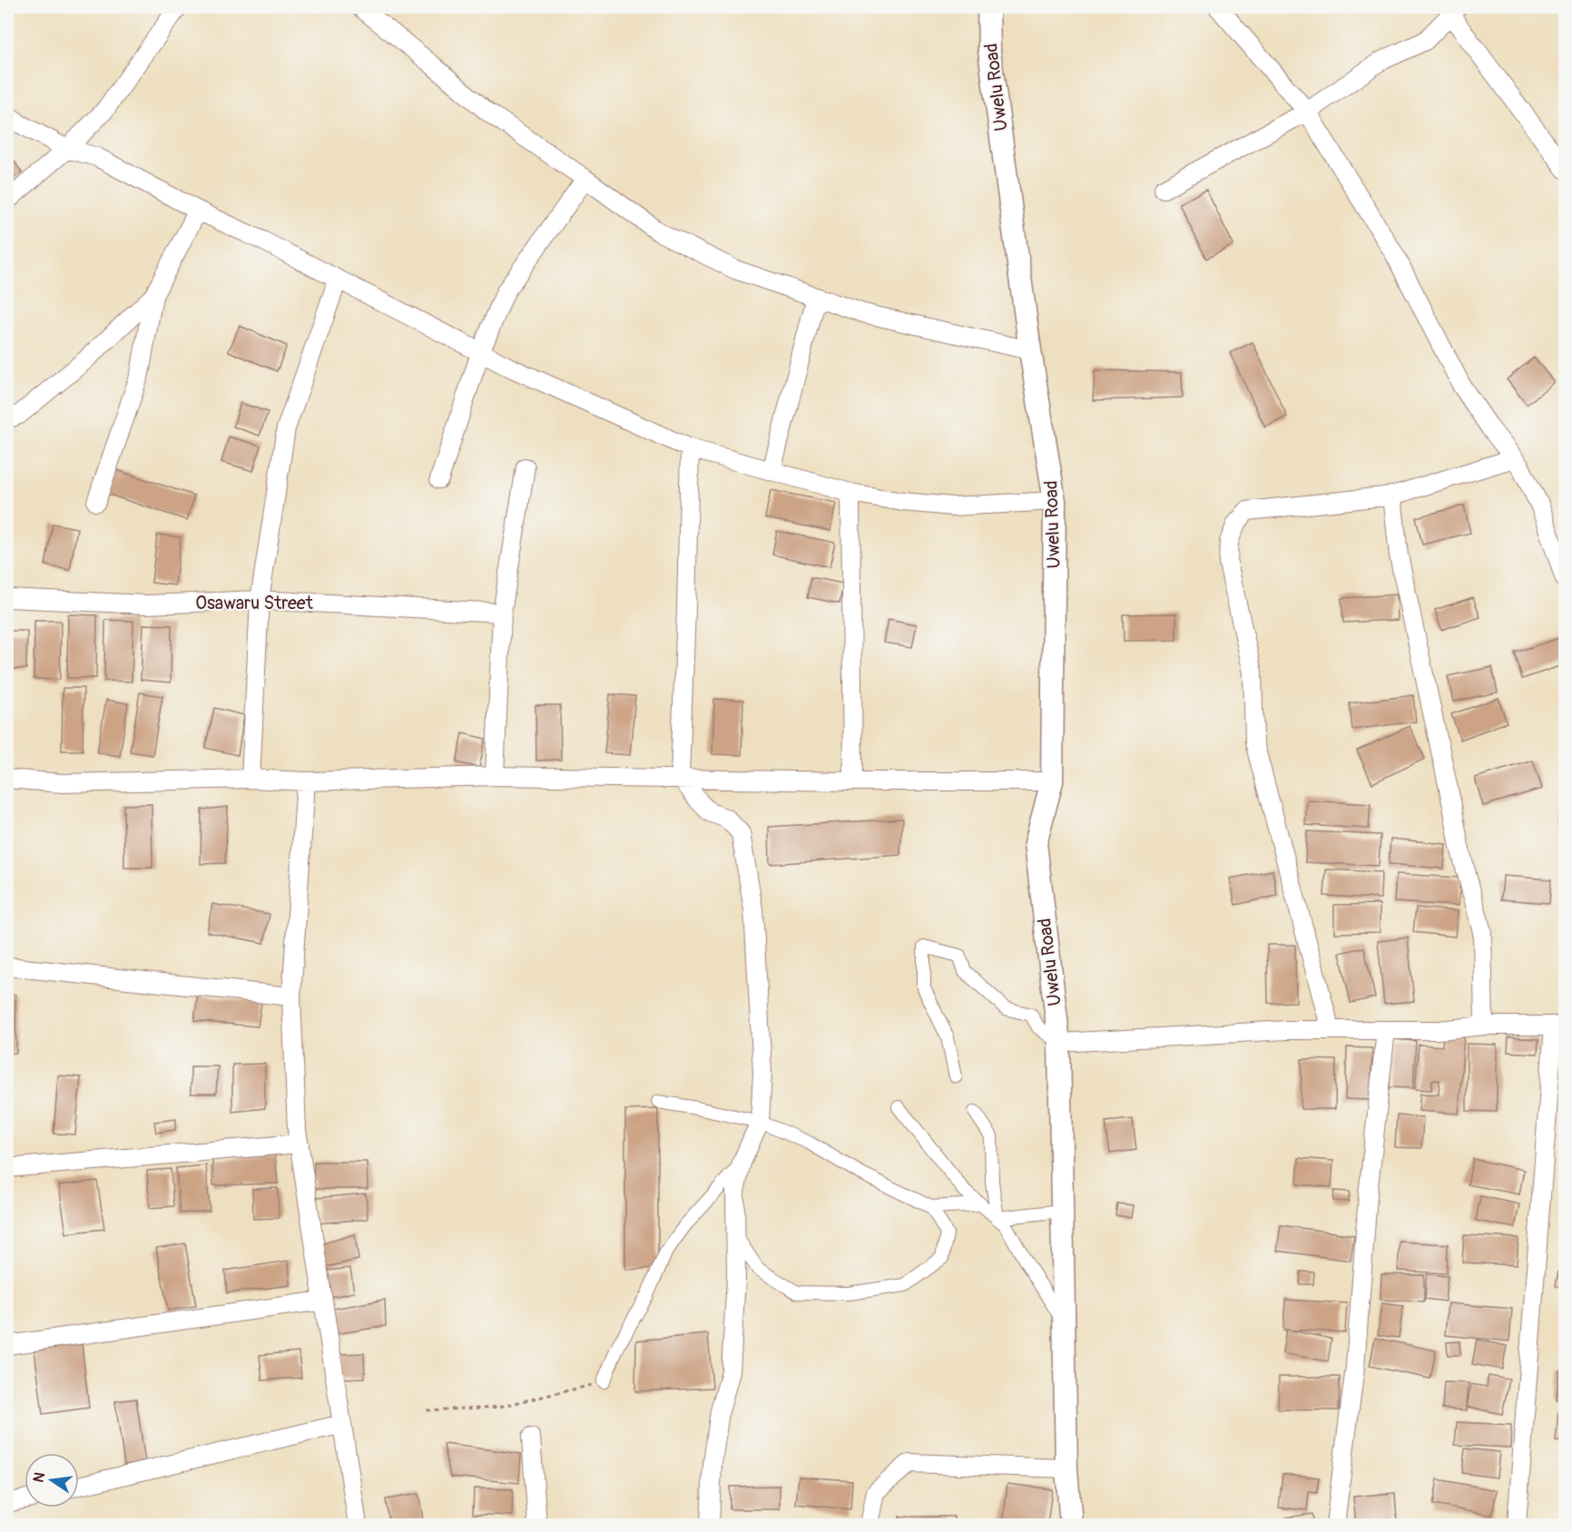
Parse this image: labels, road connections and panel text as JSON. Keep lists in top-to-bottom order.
{
  "streets": {
    "street": ["Uwelu Road", "Osawaru Street"]
  },
  "north": "left"
}
